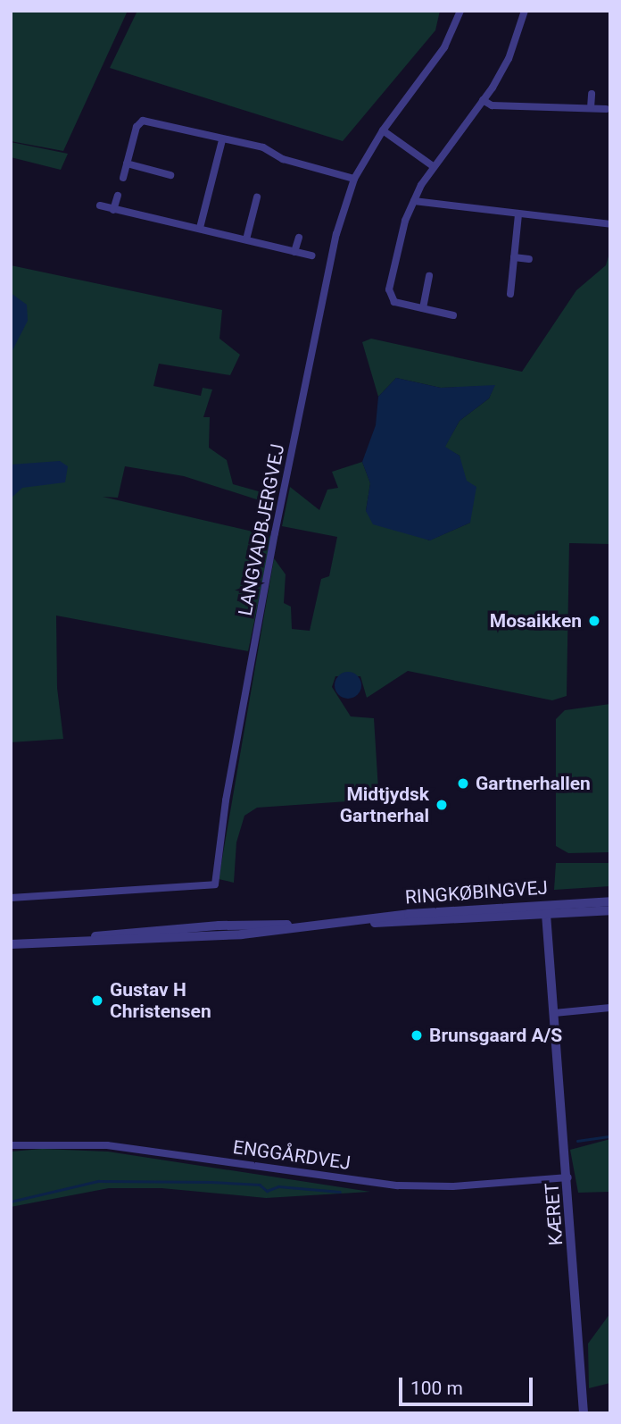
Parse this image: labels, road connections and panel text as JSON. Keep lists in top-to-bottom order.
{
  "streets": {
    "street": [
      "LANGVADBJERGVEJ",
      "RINGKØBINGVEJ",
      "ENGGÅRDVEJ",
      "KÆRET"
    ]
  },
  "crossings": [
    ["RINGKØBINGVEJ", "KÆRET"],
    ["ENGGÅRDVEJ", "KÆRET"]
  ],
  "places": [
    "Mosaikken",
    "Gartnerhallen",
    "Midtjydsk Gartnerhal",
    "Gustav H Christensen",
    "Brunsgaard A/S"
  ],
  "scale_bar": "100 m"
}
